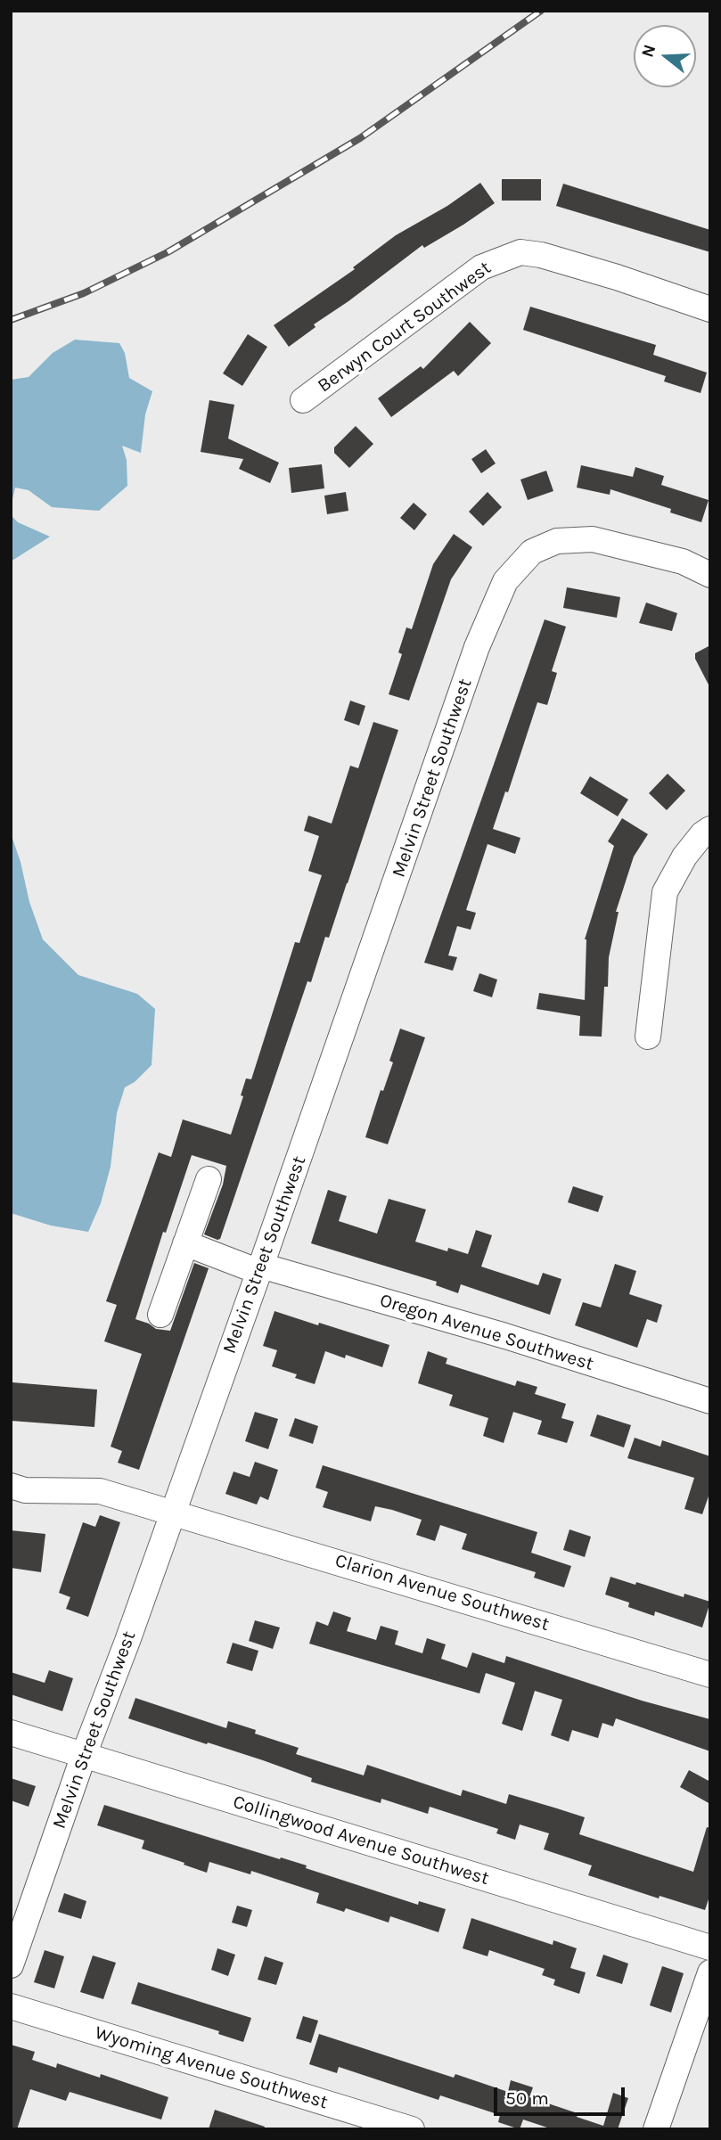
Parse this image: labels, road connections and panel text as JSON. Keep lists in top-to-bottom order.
{
  "streets": {
    "street": [
      "Berwyn Court Southwest",
      "Melvin Street Southwest",
      "Oregon Avenue Southwest",
      "Clarion Avenue Southwest",
      "Collingwood Avenue Southwest",
      "Wyoming Avenue Southwest"
    ]
  },
  "crossings": [
    ["Melvin Street Southwest", "Oregon Avenue Southwest"],
    ["Melvin Street Southwest", "Clarion Avenue Southwest"],
    ["Melvin Street Southwest", "Collingwood Avenue Southwest"]
  ],
  "scale_bar": "50 m",
  "north": "left"
}
